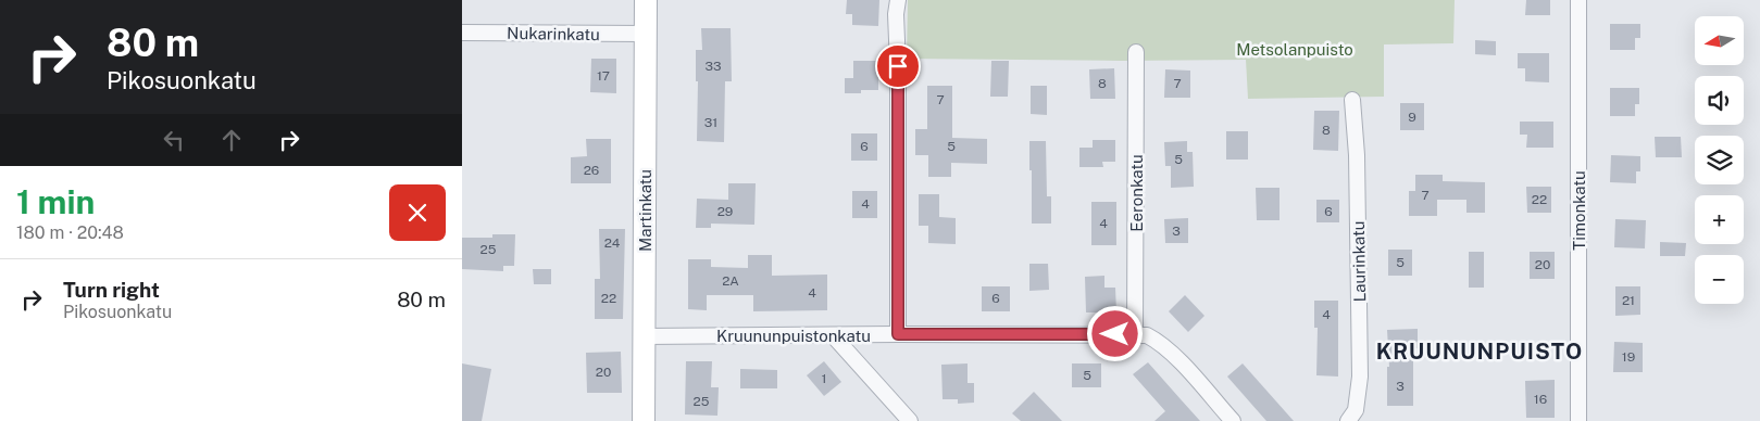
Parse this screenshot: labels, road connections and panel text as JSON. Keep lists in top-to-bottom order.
{
  "streets": {
    "street": [
      "Nukarinkatu",
      "Eeronkatu",
      "Martinkatu",
      "Timonkatu",
      "Laurinkatu",
      "Kruununpuistonkatu"
    ]
  },
  "crossings": [
    ["Nukarinkatu", "Martinkatu"],
    ["Eeronkatu", "Kruununpuistonkatu"],
    ["Martinkatu", "Kruununpuistonkatu"]
  ],
  "districts": ["KRUUNUNPUISTO"],
  "parks": ["Metsolanpuisto"],
  "house_numbers": [
    "33",
    "17",
    "8",
    "7",
    "7",
    "9",
    "31",
    "8",
    "6",
    "5",
    "5",
    "26",
    "7",
    "22",
    "4",
    "29",
    "6",
    "4",
    "3",
    "24",
    "25",
    "5",
    "20",
    "2A",
    "4",
    "22",
    "6",
    "21",
    "4",
    "19",
    "20",
    "5",
    "1",
    "3",
    "16",
    "25"
  ],
  "north": "left",
  "page": {
    "turn": ["80 m", "Pikosuonkatu"],
    "map_buttons": ["+", "−"],
    "heading": ["1 min", "180 m · 20:48"],
    "list": [
      {
        "name": "Turn right",
        "note": "Pikosuonkatu",
        "value": "80 m"
      }
    ]
  }
}
